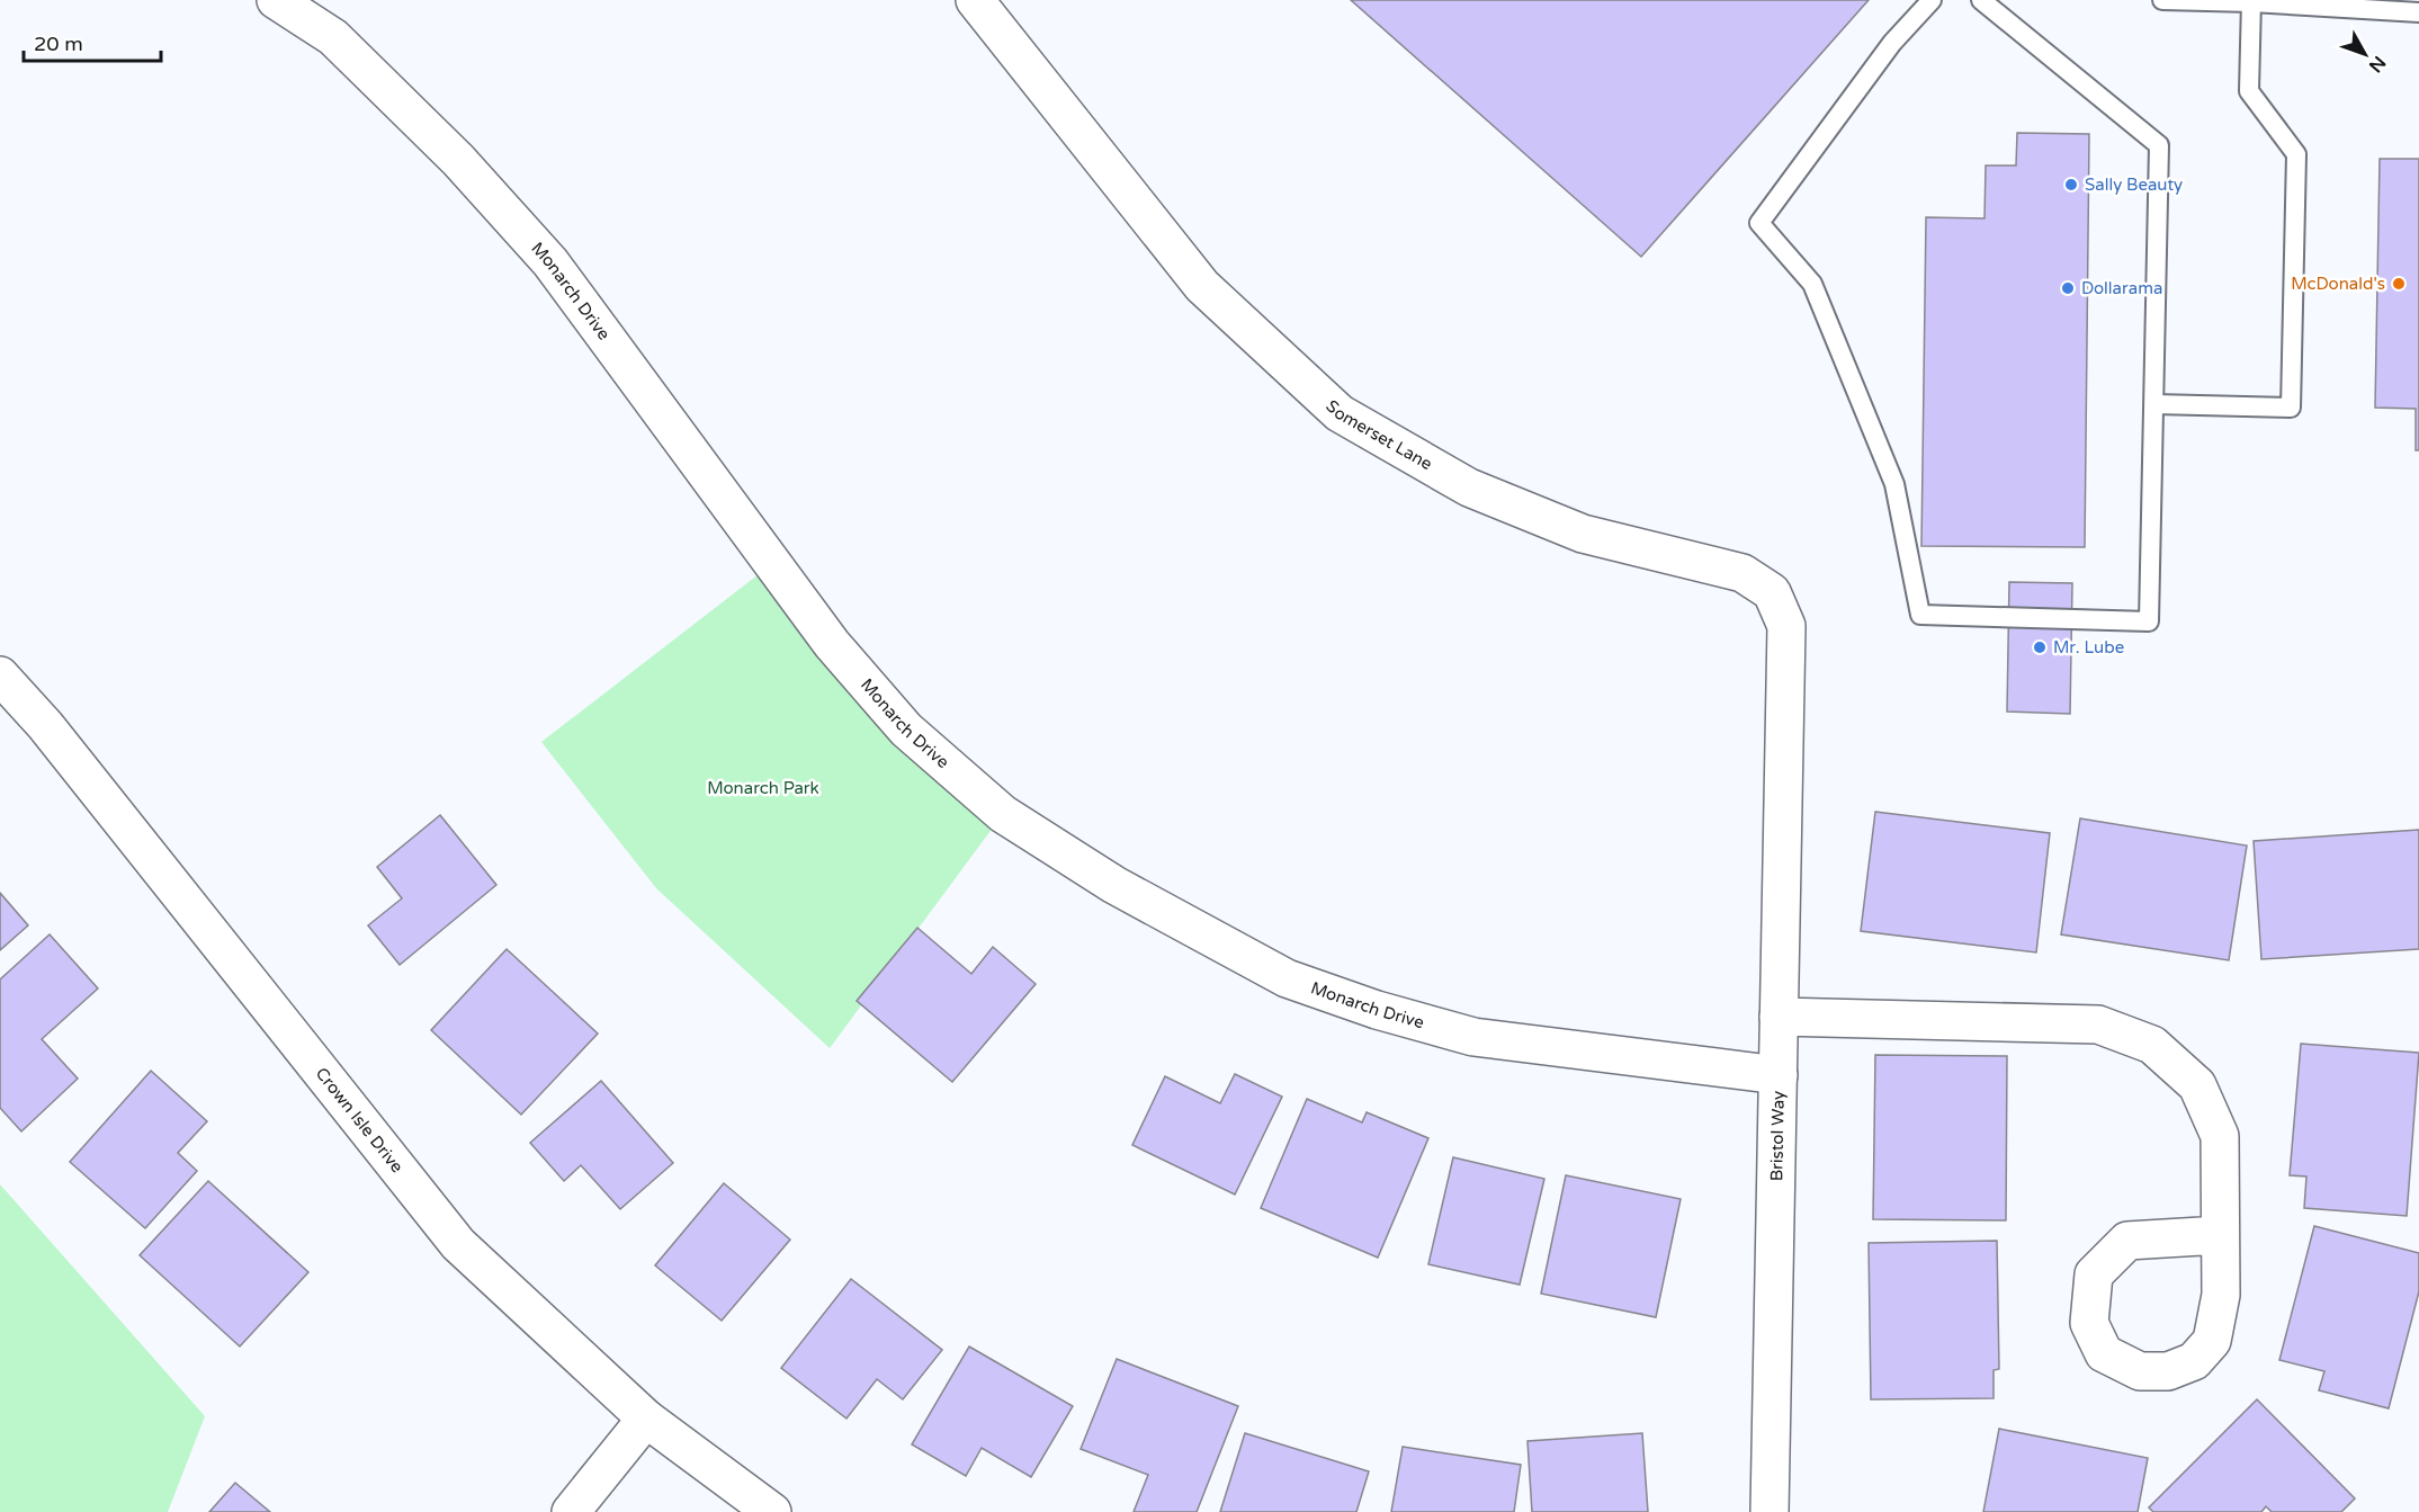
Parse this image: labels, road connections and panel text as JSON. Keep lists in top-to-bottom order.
{
  "streets": {
    "street": [
      "Monarch Drive",
      "Somerset Lane",
      "Crown Isle Drive",
      "Bristol Way"
    ]
  },
  "crossings": [
    ["Monarch Drive", "Bristol Way"],
    ["Somerset Lane", "Bristol Way"]
  ],
  "parks": ["Monarch Park"],
  "places": [
    "Sally Beauty",
    "McDonald's",
    "Dollarama",
    "Mr. Lube"
  ],
  "scale_bar": "20 m",
  "north": "bottom right"
}
